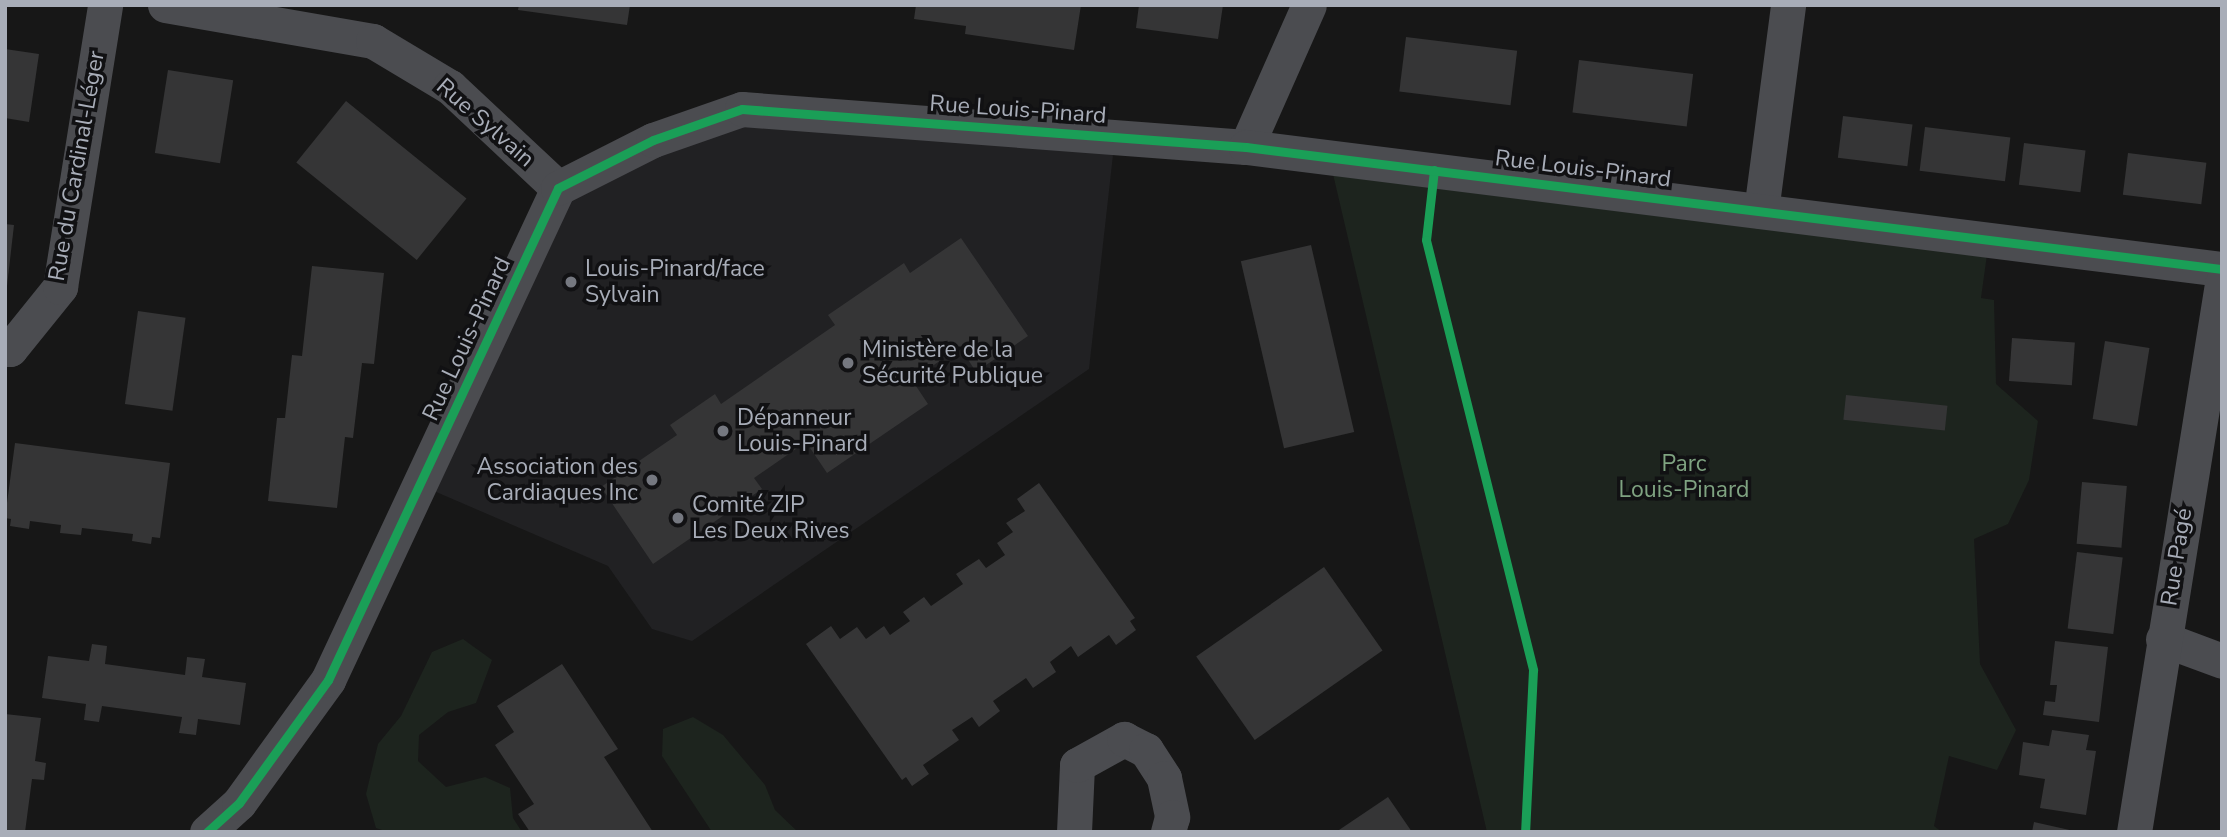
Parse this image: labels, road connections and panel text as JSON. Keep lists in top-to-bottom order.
{
  "streets": {
    "street": [
      "Rue Louis-Pinard",
      "Rue Sylvain",
      "Rue du Cardinal-Léger",
      "Rue Pagé"
    ]
  },
  "crossings": [
    ["Rue Louis-Pinard", "Rue Sylvain"]
  ],
  "parks": ["Parc Louis-Pinard"],
  "places": [
    "Louis-Pinard/face Sylvain",
    "Ministère de la Sécurité Publique",
    "Dépanneur Louis-Pinard",
    "Association des Cardiaques Inc",
    "Comité ZIP Les Deux Rives"
  ]
}
